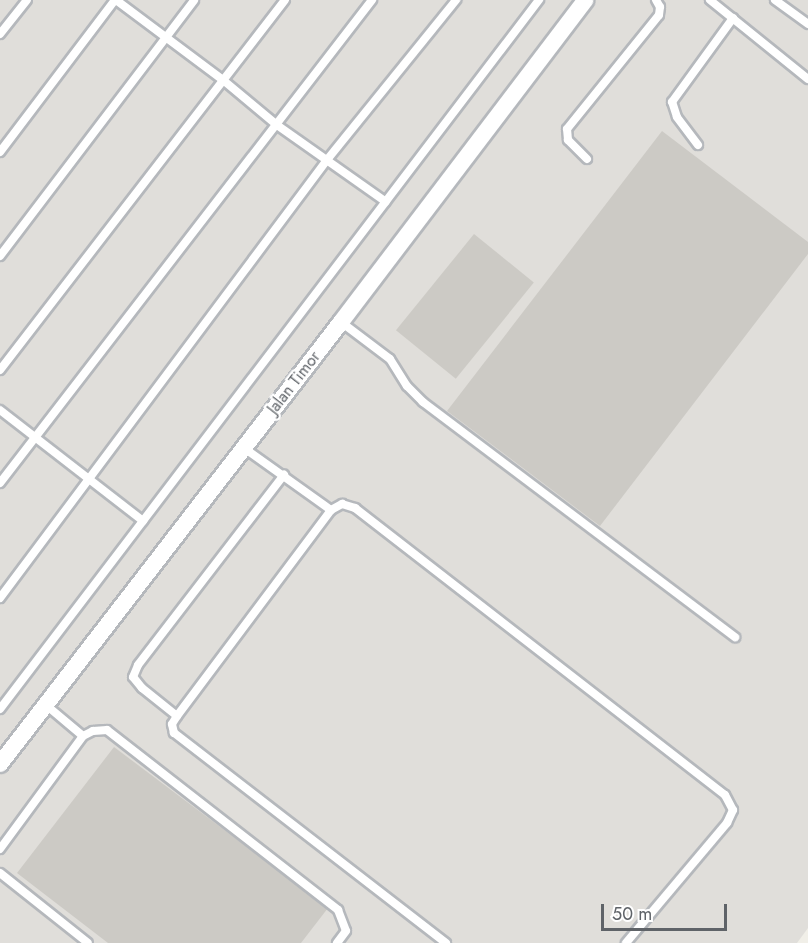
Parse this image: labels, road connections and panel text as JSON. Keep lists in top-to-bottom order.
{
  "streets": {
    "street": ["Jalan Timor"]
  },
  "scale_bar": "50 m"
}
